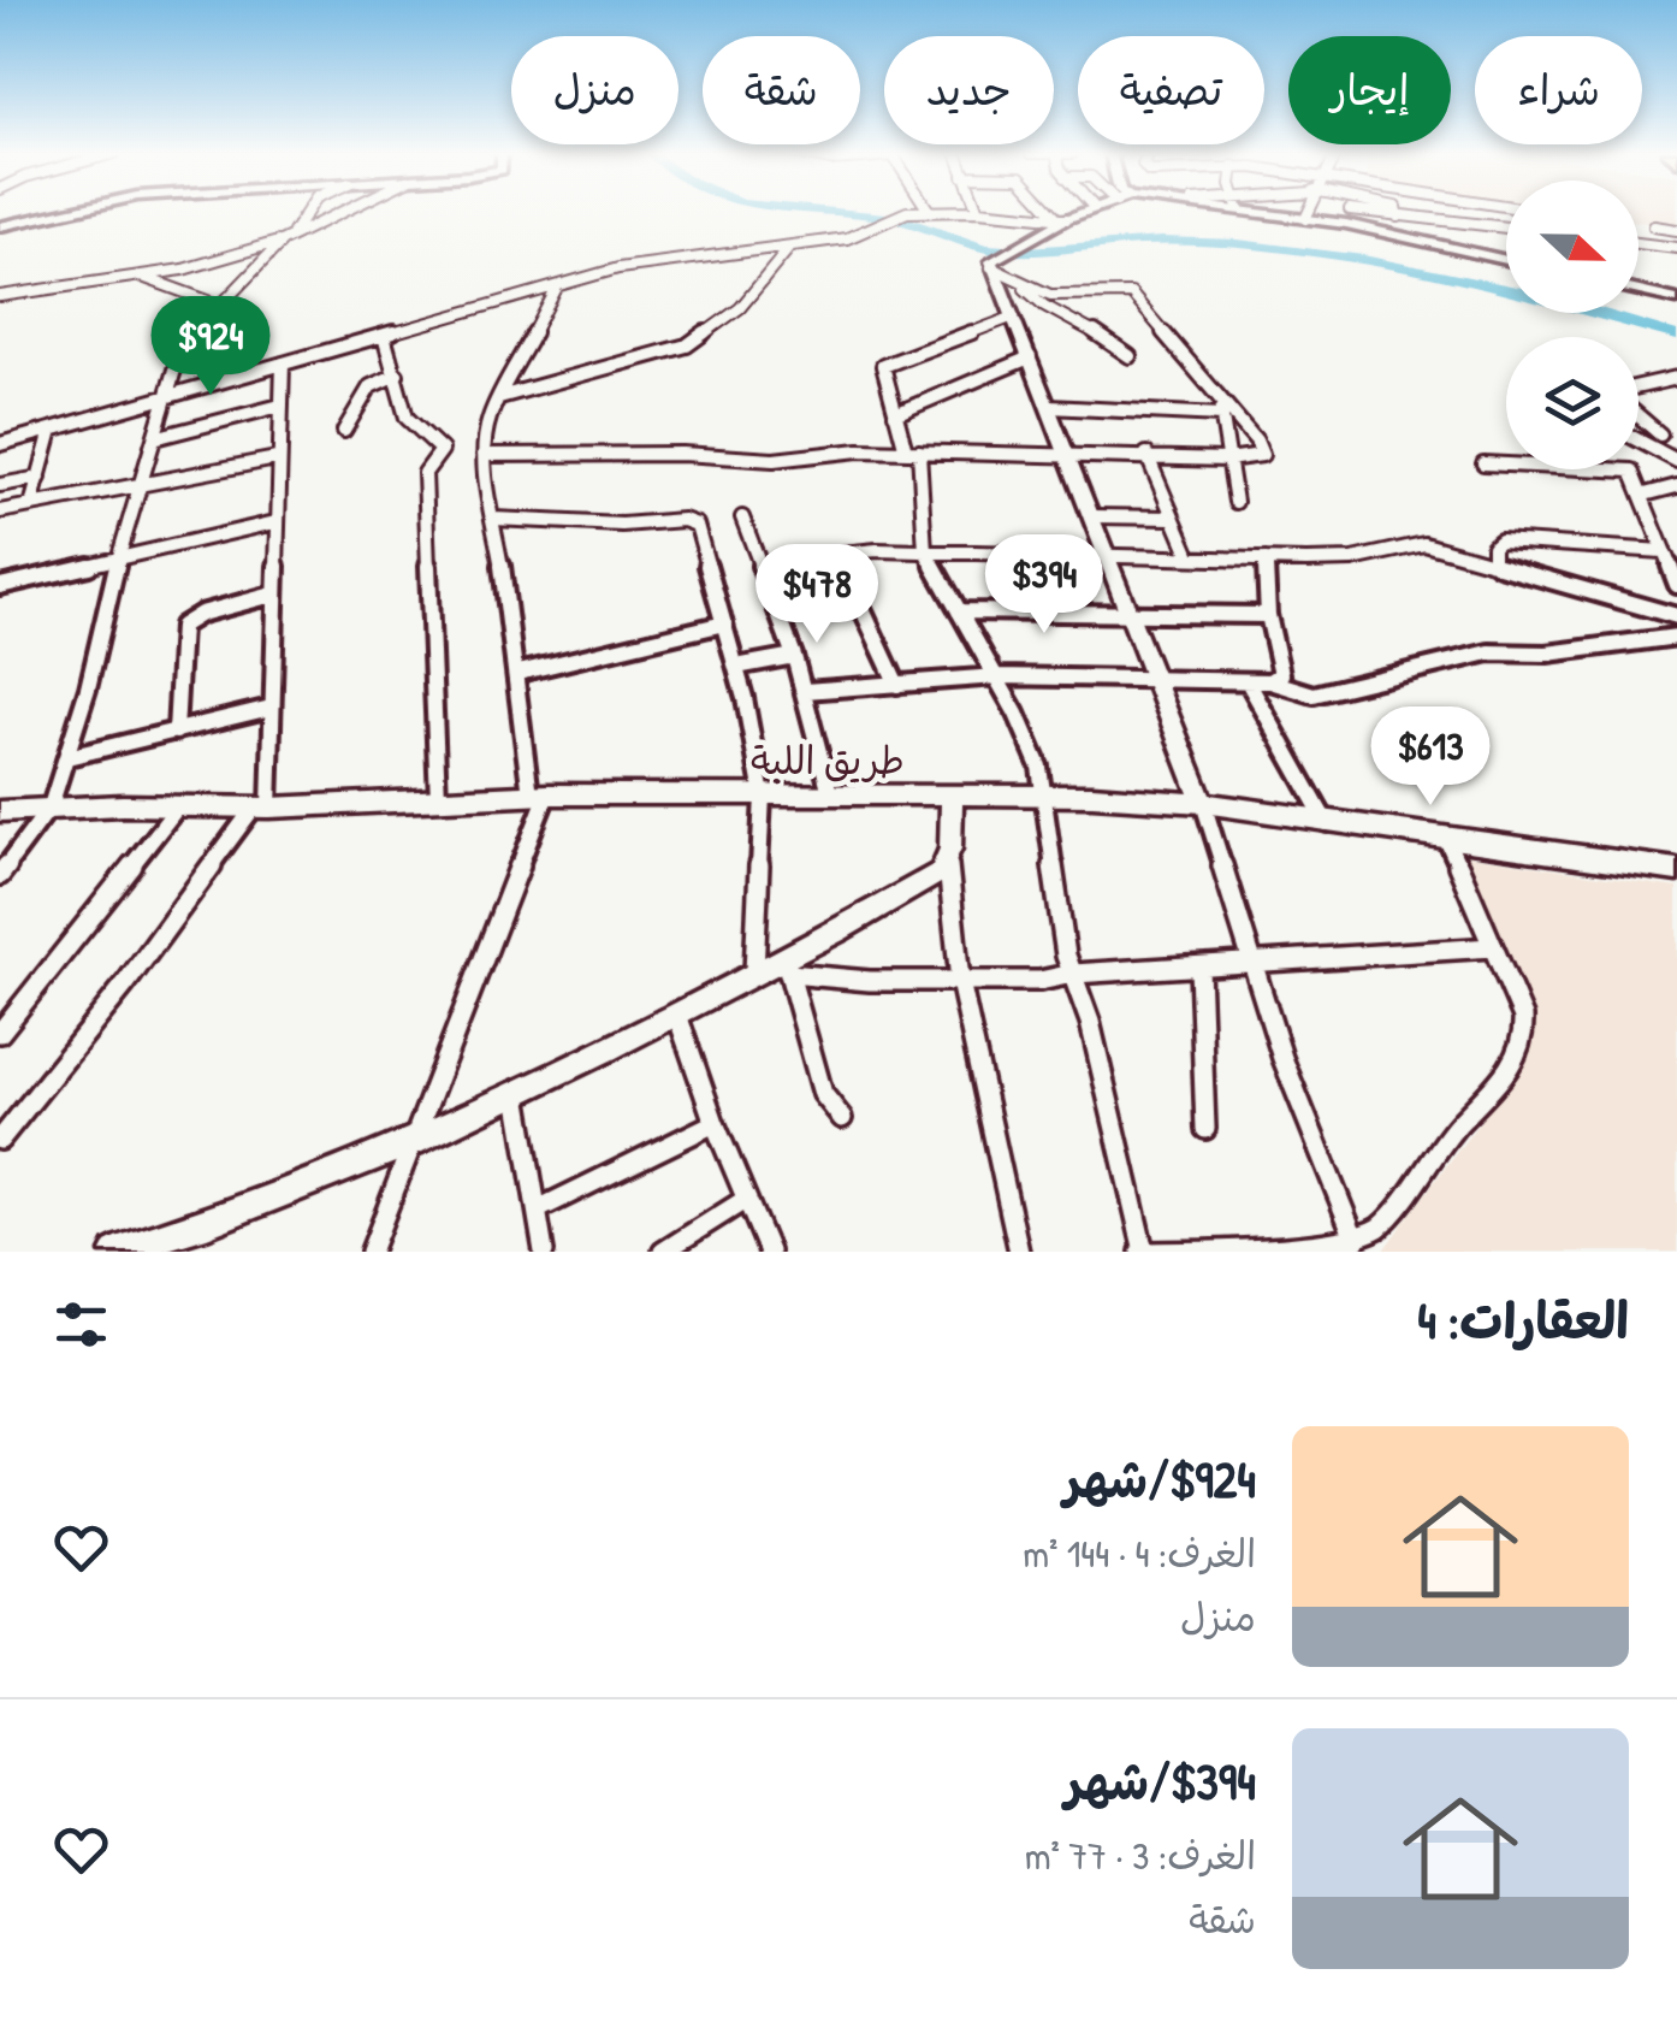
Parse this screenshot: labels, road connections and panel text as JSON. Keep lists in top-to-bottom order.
{
  "streets": {
    "street": ["طريق اللبة"]
  },
  "north": "right",
  "page": {
    "chip": [
      "شراء",
      "إيجار",
      "تصفية",
      "جديد",
      "شقة",
      "منزل"
    ],
    "price": [
      "$924",
      "$394",
      "$478",
      "$613"
    ],
    "heading": "العقارات: 4",
    "list": [
      {
        "name": "$924/شهر",
        "note": "الغرف: 4 · 144 m² · منزل"
      },
      {
        "name": "$394/شهر",
        "note": "الغرف: 3 · 77 m² · شقة"
      }
    ]
  }
}
